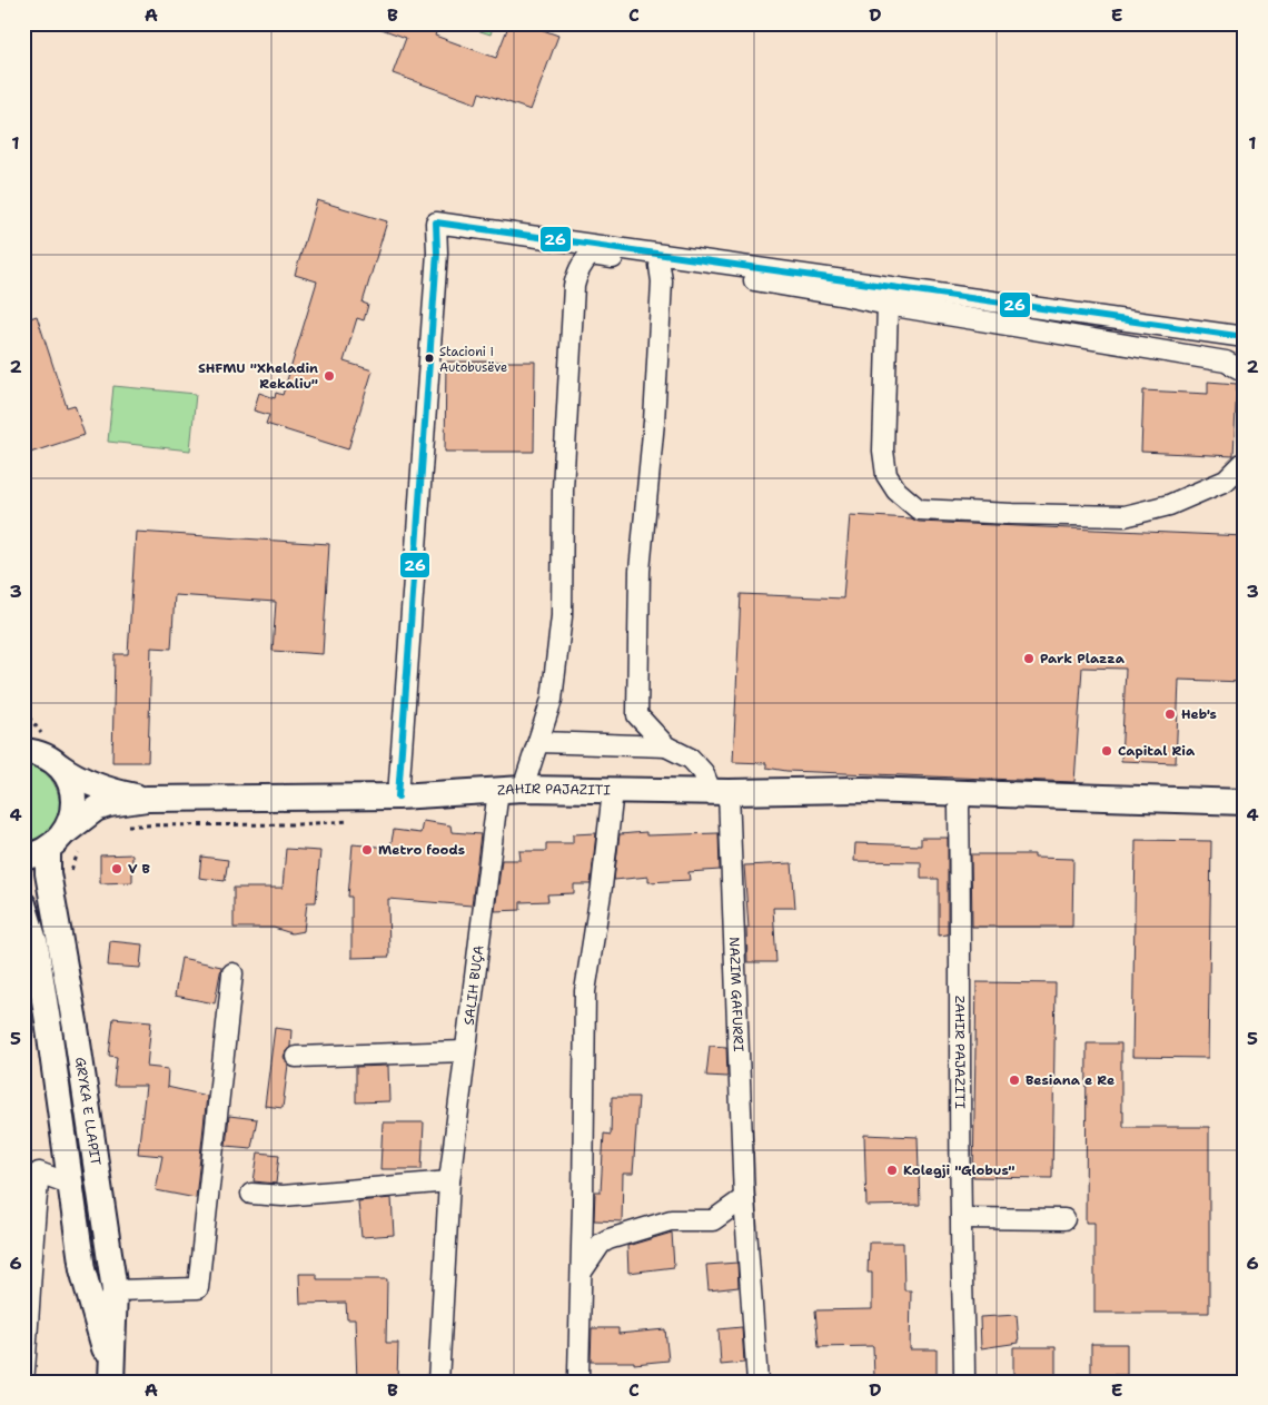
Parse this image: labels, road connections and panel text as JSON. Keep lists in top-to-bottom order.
{
  "streets": {
    "main road": ["ZAHIR PAJAZITI", "GRYKA E LLAPIT"],
    "street": ["SALIH BUÇA", "NAZIM GAFURRI"]
  },
  "crossings": [
    ["ZAHIR PAJAZITI", "SALIH BUÇA"],
    ["ZAHIR PAJAZITI", "NAZIM GAFURRI"],
    ["ZAHIR PAJAZITI", "GRYKA E LLAPIT"]
  ],
  "places": [
    "Stacioni i Autobusëve",
    "SHFMU \"Xheladin Rekaliu\"",
    "Park Plazza",
    "Heb's",
    "Capital Ria",
    "Metro foods",
    "V B",
    "Besiana e Re",
    "Kolegji \"Globus\""
  ],
  "lines": ["transit line 26"],
  "grid": {
    "columns": [
      "A",
      "B",
      "C",
      "D",
      "E"
    ],
    "rows": [
      "1",
      "2",
      "3",
      "4",
      "5",
      "6"
    ]
  }
}
